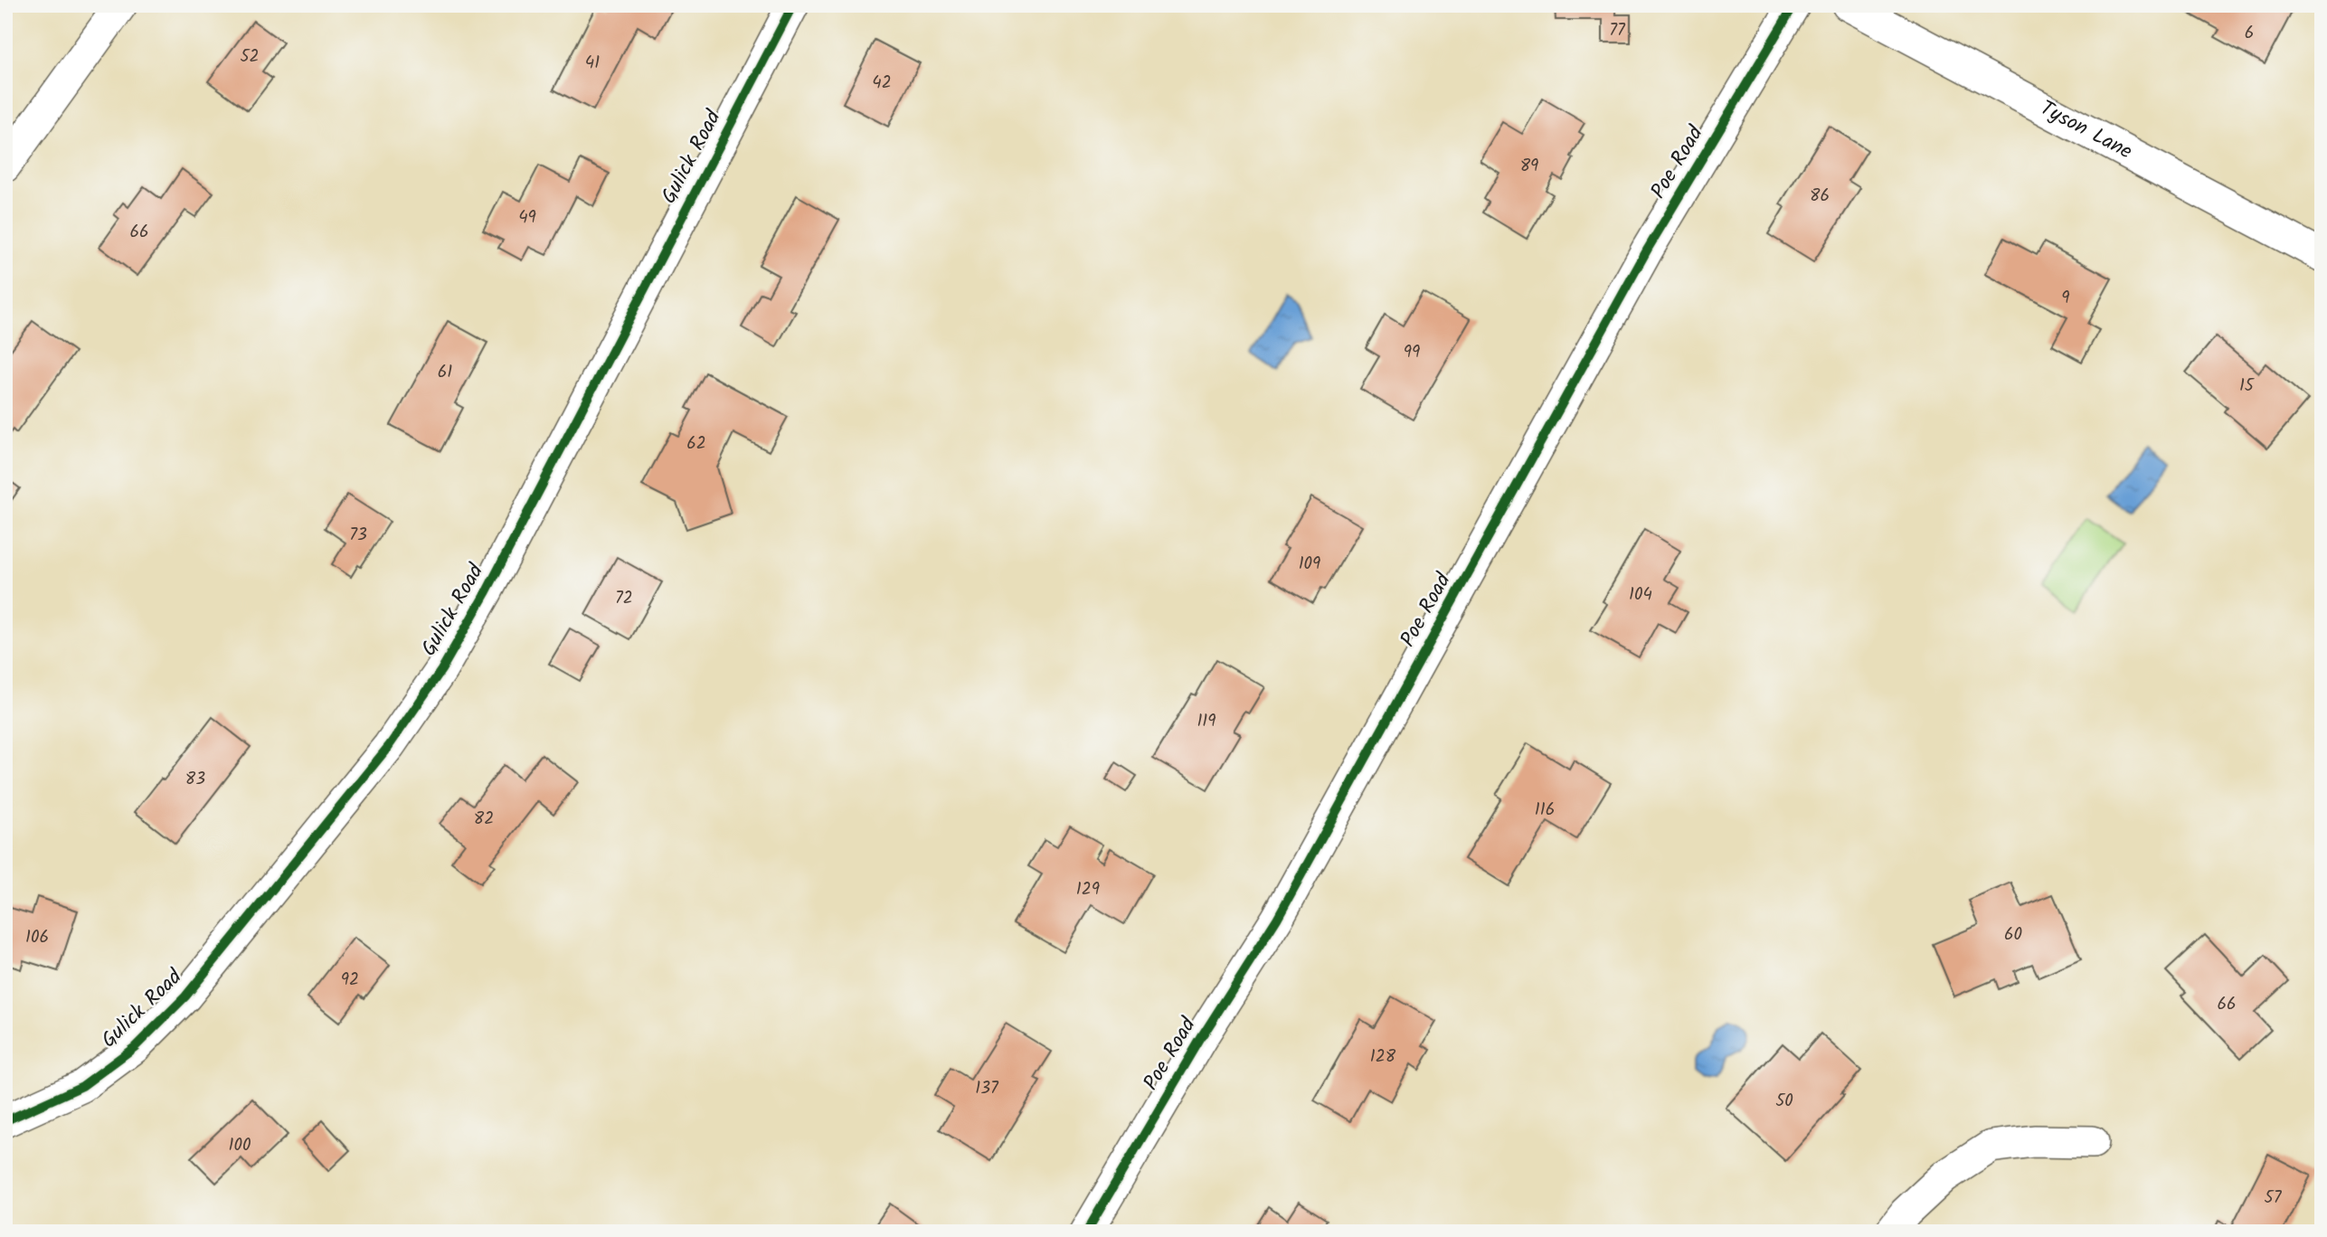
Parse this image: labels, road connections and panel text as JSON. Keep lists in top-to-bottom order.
{
  "streets": {
    "street": ["Tyson Lane", "Gulick Road", "Poe Road"]
  },
  "house_numbers": [
    "77",
    "6",
    "52",
    "41",
    "42",
    "89",
    "86",
    "49",
    "66",
    "9",
    "99",
    "61",
    "15",
    "62",
    "73",
    "109",
    "104",
    "72",
    "119",
    "83",
    "116",
    "82",
    "129",
    "60",
    "106",
    "92",
    "66",
    "128",
    "137",
    "50",
    "100",
    "57"
  ]
}
